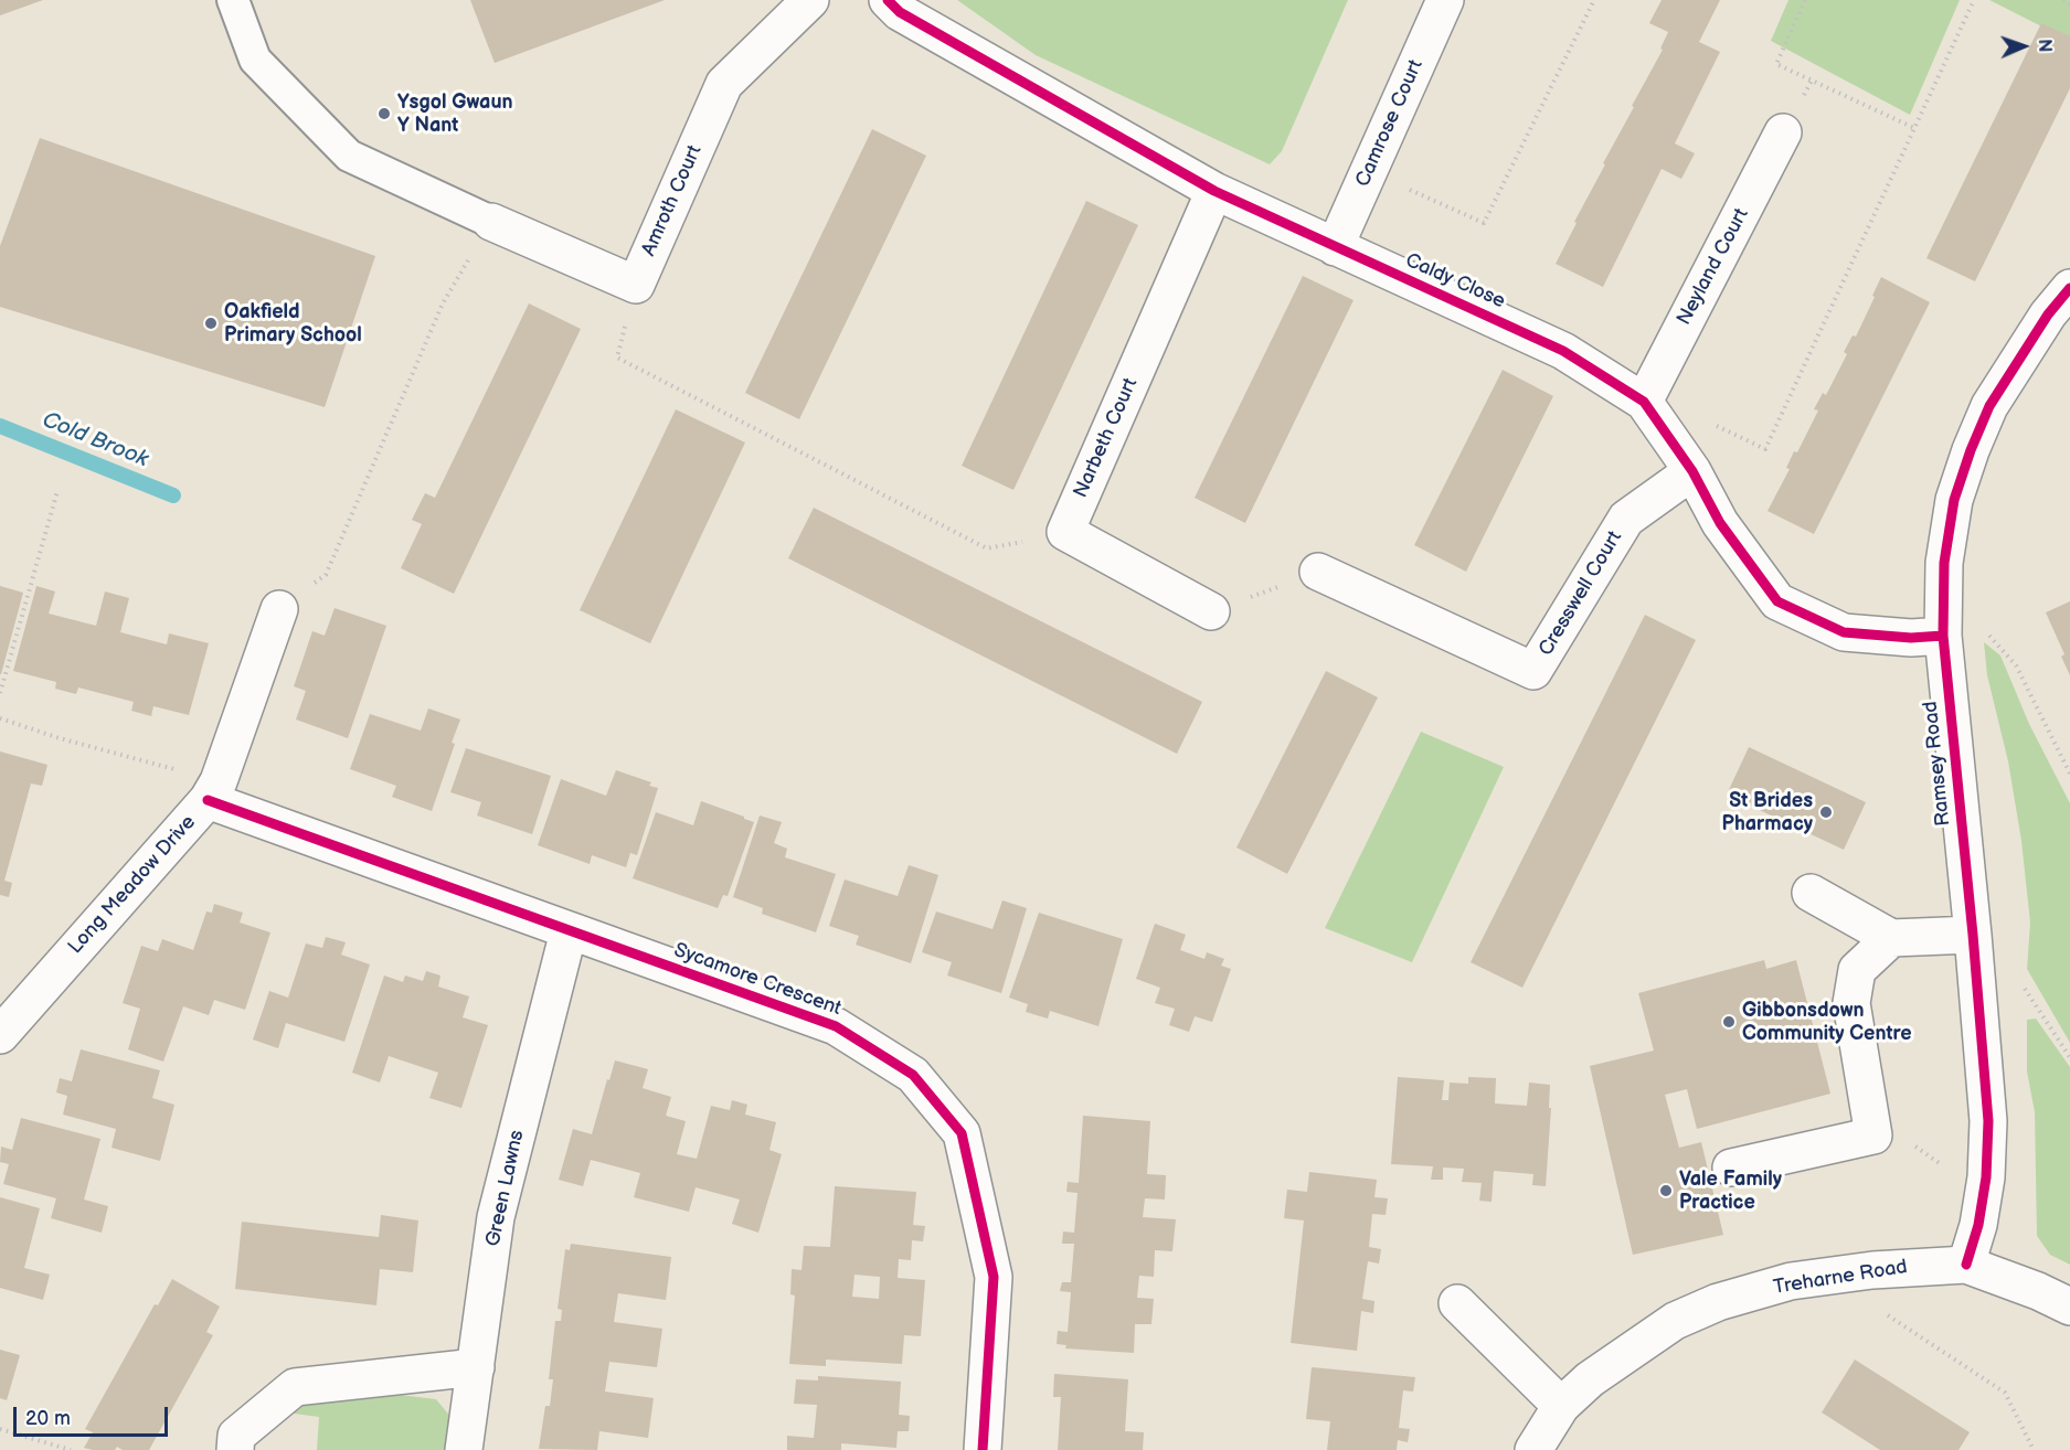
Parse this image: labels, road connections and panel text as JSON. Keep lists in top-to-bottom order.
{
  "streets": {
    "street": [
      "Camrose Court",
      "Amroth Court",
      "Neyland Court",
      "Caldy Close",
      "Narbeth Court",
      "Cresswell Court",
      "Ramsey Road",
      "Long Meadow Drive",
      "Sycamore Crescent",
      "Green Lawns",
      "Treharne Road"
    ]
  },
  "crossings": [
    ["Camrose Court", "Caldy Close"],
    ["Neyland Court", "Caldy Close"],
    ["Caldy Close", "Narbeth Court"],
    ["Caldy Close", "Cresswell Court"],
    ["Caldy Close", "Ramsey Road"],
    ["Ramsey Road", "Treharne Road"],
    ["Long Meadow Drive", "Sycamore Crescent"],
    ["Sycamore Crescent", "Green Lawns"]
  ],
  "water": ["Cold Brook"],
  "places": [
    "Ysgol Gwaun Y Nant",
    "Oakfield Primary School",
    "St Brides Pharmacy",
    "Gibbonsdown Community Centre",
    "Vale Family Practice"
  ],
  "scale_bar": "20 m",
  "north": "right"
}
